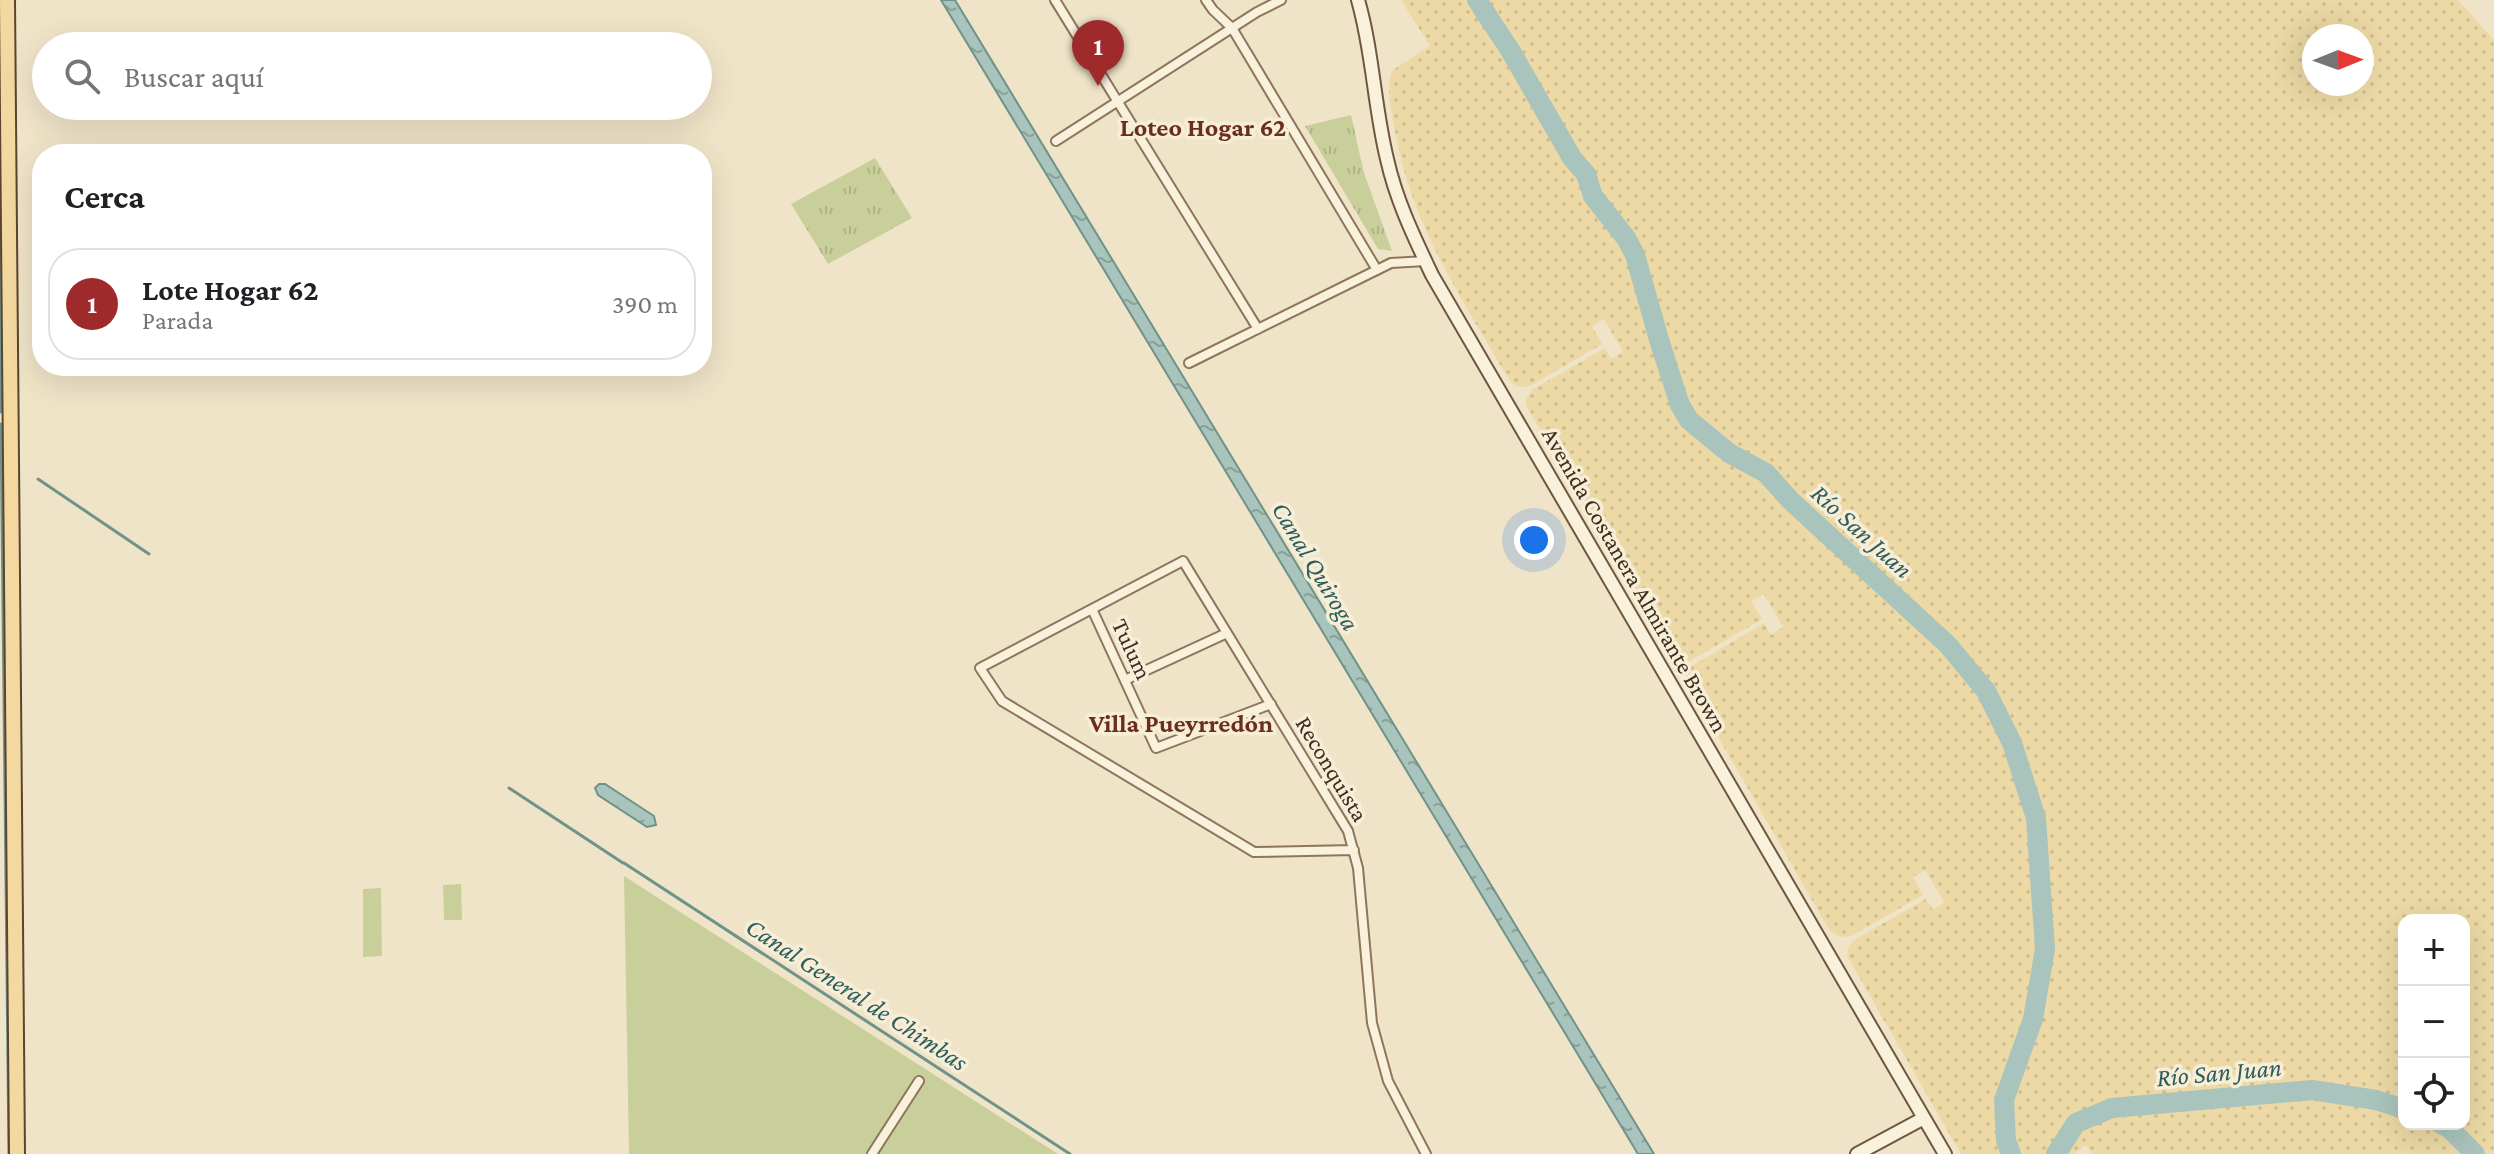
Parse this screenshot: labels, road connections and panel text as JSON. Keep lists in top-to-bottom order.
{
  "streets": {
    "main road": ["Avenida Costanera Almirante Brown"],
    "street": ["Tulum", "Reconquista"]
  },
  "crossings": [
    ["Tulum", "Reconquista"]
  ],
  "districts": ["Loteo Hogar 62", "Villa Pueyrredón"],
  "water": ["Río San Juan", "Canal Quiroga", "Canal General de Chimbas"],
  "north": "right",
  "page": {
    "pins": "1",
    "search": "Buscar aquí",
    "heading": "Cerca",
    "list": [
      {
        "mark": "1",
        "name": "Lote Hogar 62",
        "note": "Parada",
        "value": "390 m"
      }
    ],
    "map_buttons": ["+", "−"]
  }
}
